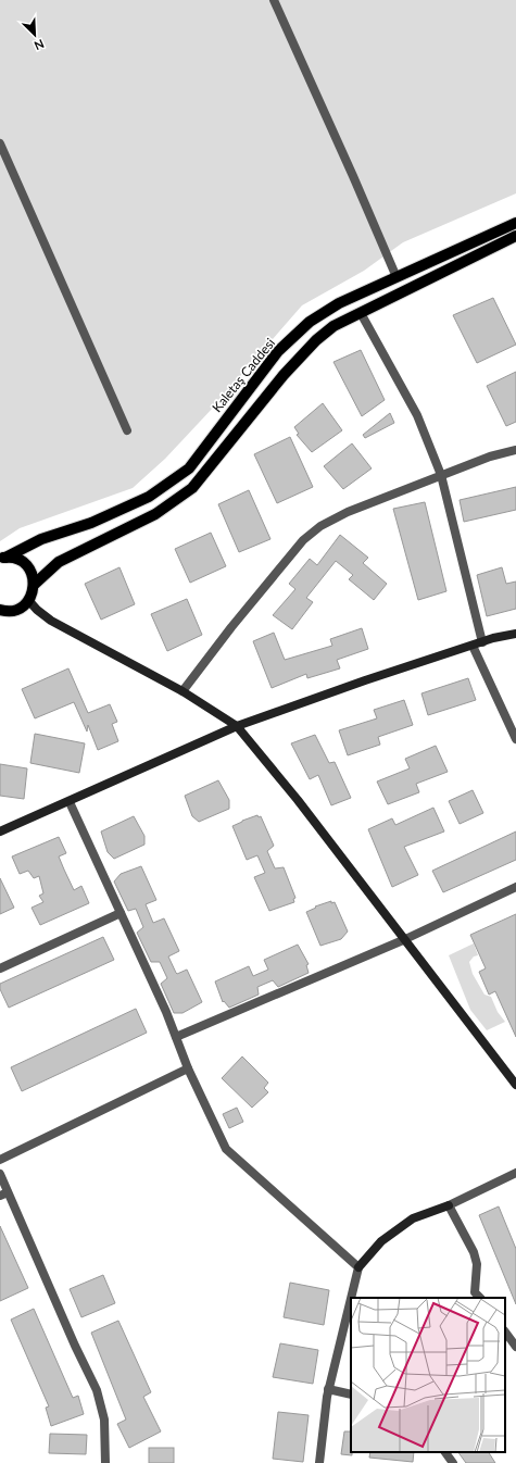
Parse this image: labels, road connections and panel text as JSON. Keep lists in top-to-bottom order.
{
  "streets": {
    "main road": ["Kaletaş Caddesi"]
  },
  "north": "bottom right"
}
